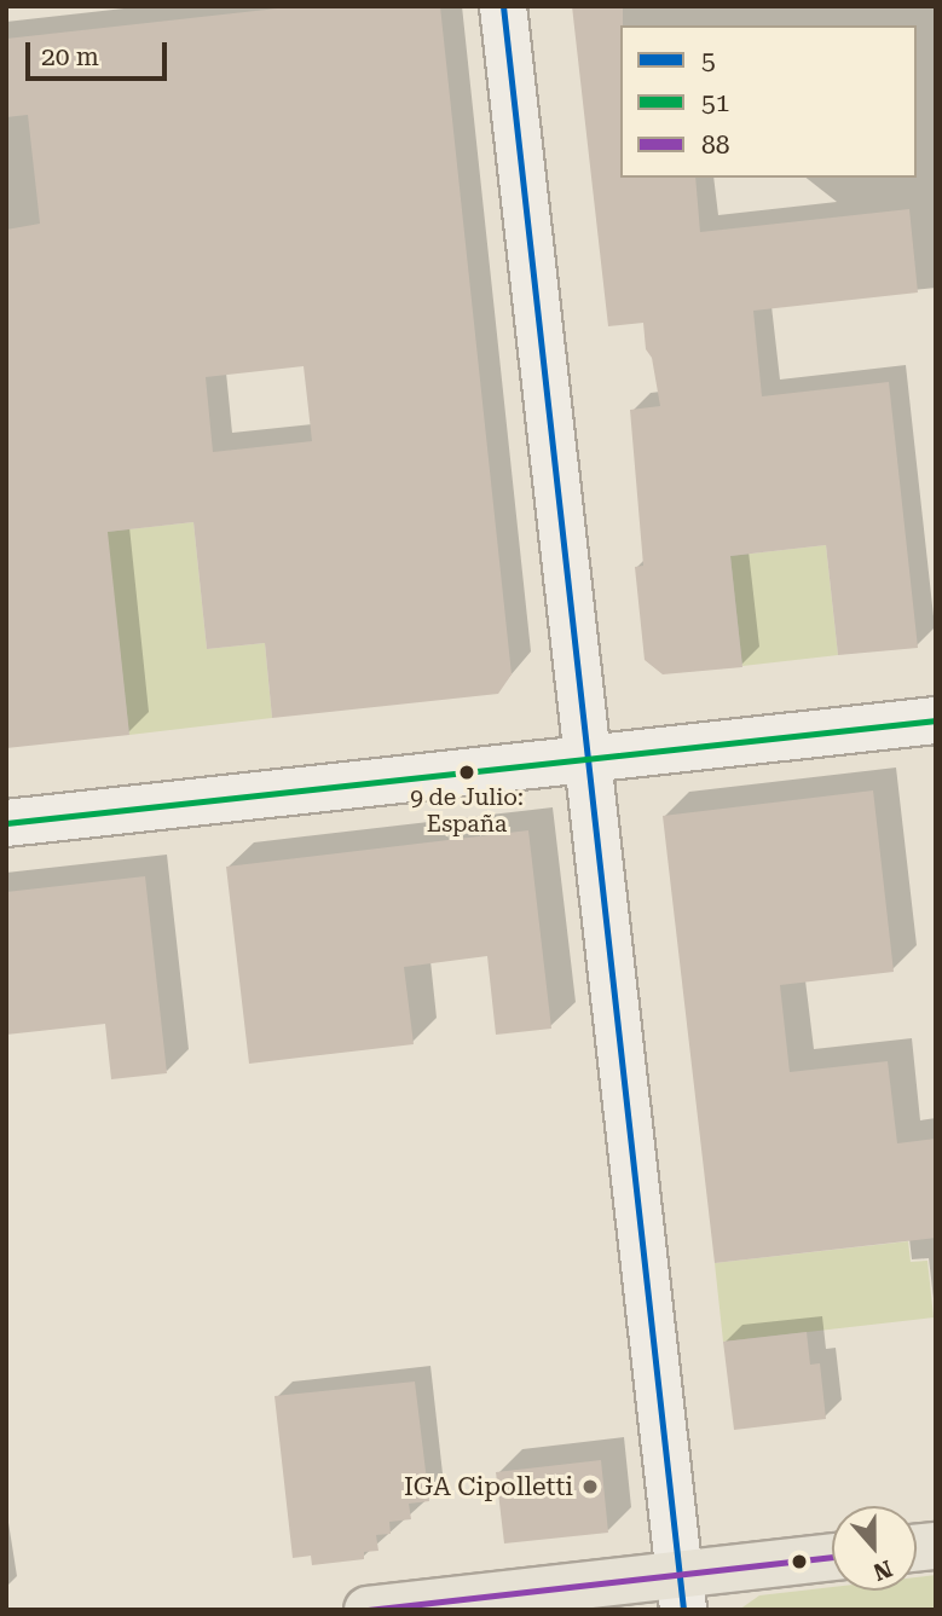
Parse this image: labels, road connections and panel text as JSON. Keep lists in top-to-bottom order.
{
  "places": ["9 de Julio: España", "IGA Cipolletti"],
  "lines": ["transit line 5", "transit line 51", "transit line 88"],
  "legend": ["5", "51", "88"],
  "scale_bar": "20 m",
  "north": "bottom"
}
